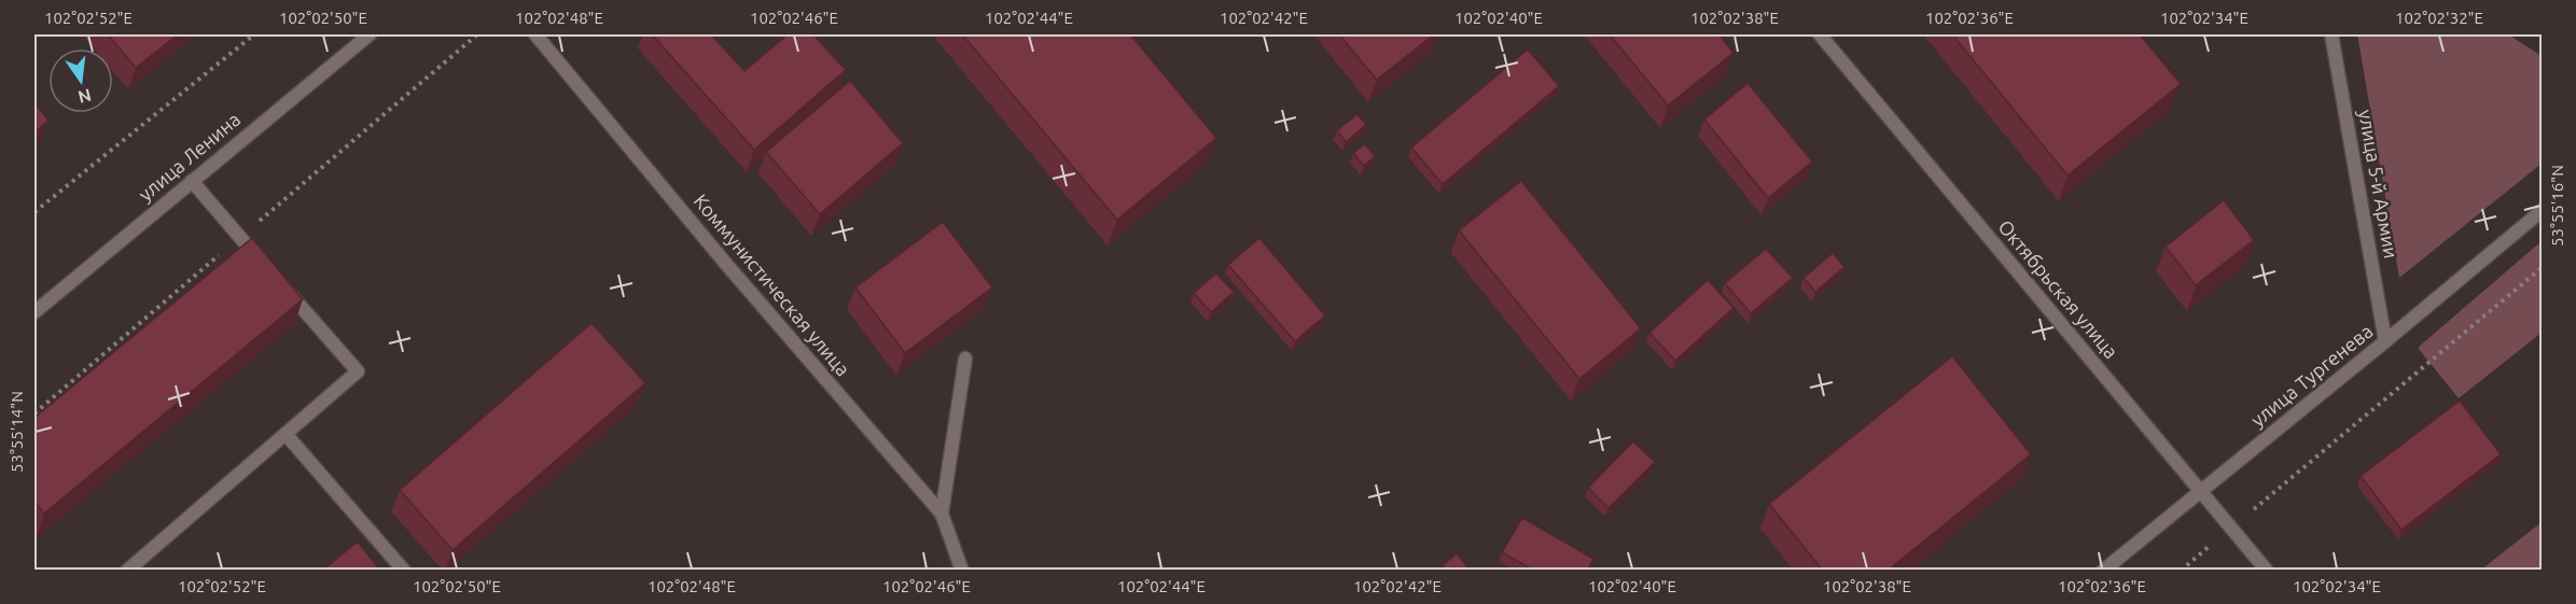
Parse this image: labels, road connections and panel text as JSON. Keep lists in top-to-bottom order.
{
  "streets": {
    "street": [
      "улица Ленина",
      "улица 5-й Армии",
      "Коммунистическая улица",
      "Октябрьская улица",
      "улица Тургенева"
    ]
  },
  "crossings": [
    ["улица 5-й Армии", "улица Тургенева"],
    ["Октябрьская улица", "улица Тургенева"]
  ],
  "north": "bottom",
  "coordinates": [
    "102°02'52\"E",
    "102°02'50\"E",
    "102°02'48\"E",
    "102°02'46\"E",
    "102°02'44\"E",
    "102°02'42\"E",
    "102°02'40\"E",
    "102°02'38\"E",
    "102°02'36\"E",
    "102°02'34\"E",
    "102°02'32\"E",
    "53°55'16\"N",
    "53°55'14\"N"
  ]
}
